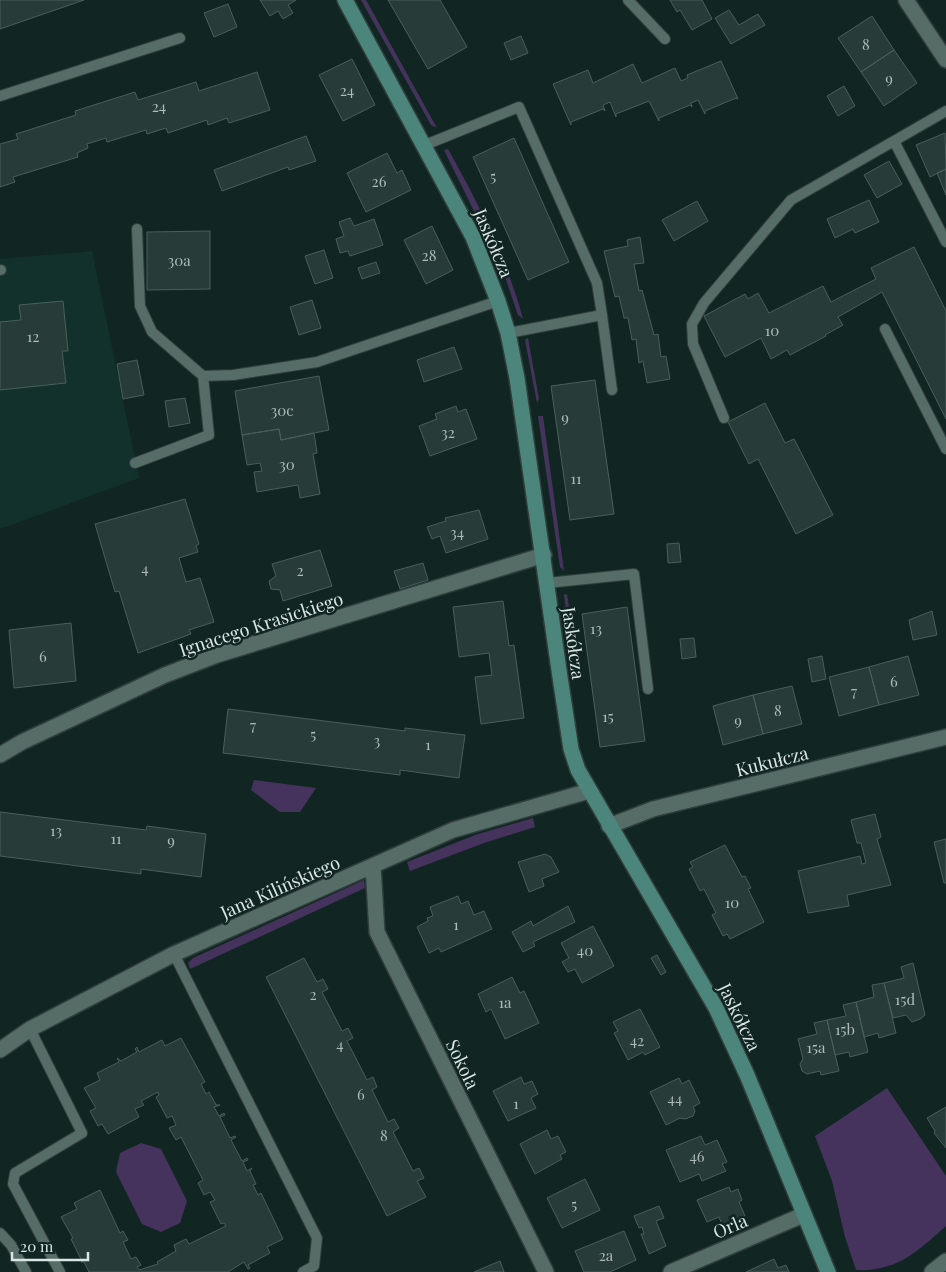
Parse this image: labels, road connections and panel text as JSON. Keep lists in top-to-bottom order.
{
  "streets": {
    "street": [
      "Jaskółcza",
      "Ignacego Krasickiego",
      "Kukułcza",
      "Jana Kilińskiego",
      "Sokola",
      "Orla"
    ]
  },
  "crossings": [
    ["Jaskółcza", "Ignacego Krasickiego"],
    ["Jaskółcza", "Kukułcza"],
    ["Jaskółcza", "Jana Kilińskiego"],
    ["Jaskółcza", "Orla"],
    ["Jana Kilińskiego", "Sokola"]
  ],
  "house_numbers": [
    "8",
    "9",
    "24",
    "24",
    "5",
    "26",
    "28",
    "30a",
    "10",
    "12",
    "30c",
    "9",
    "32",
    "30",
    "11",
    "34",
    "4",
    "2",
    "13",
    "6",
    "6",
    "7",
    "8",
    "15",
    "9",
    "7",
    "5",
    "3",
    "1",
    "13",
    "11",
    "9",
    "10",
    "1",
    "40",
    "2",
    "15d",
    "1a",
    "15b",
    "42",
    "4",
    "15a",
    "6",
    "44",
    "1",
    "8",
    "46",
    "5",
    "2a"
  ],
  "scale_bar": "20 m"
}
